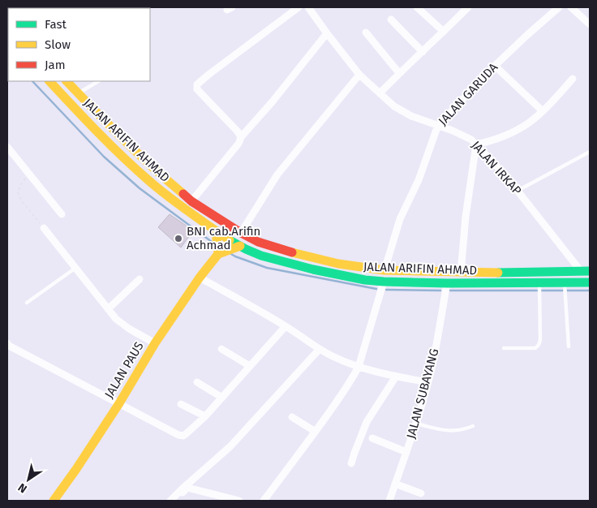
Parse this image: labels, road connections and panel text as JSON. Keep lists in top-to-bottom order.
{
  "streets": {
    "main road": ["JALAN ARIFIN AHMAD", "JALAN PAUS"],
    "street": ["JALAN GARUDA", "JALAN IRKAP", "JALAN SUBAYANG"]
  },
  "crossings": [
    ["JALAN GARUDA", "JALAN ARIFIN AHMAD"],
    ["JALAN GARUDA", "JALAN IRKAP"],
    ["JALAN ARIFIN AHMAD", "JALAN IRKAP"],
    ["JALAN ARIFIN AHMAD", "JALAN SUBAYANG"]
  ],
  "places": ["BNI cab.Arifin Achmad"],
  "legend": ["Fast", "Slow", "Jam"],
  "north": "bottom left"
}
